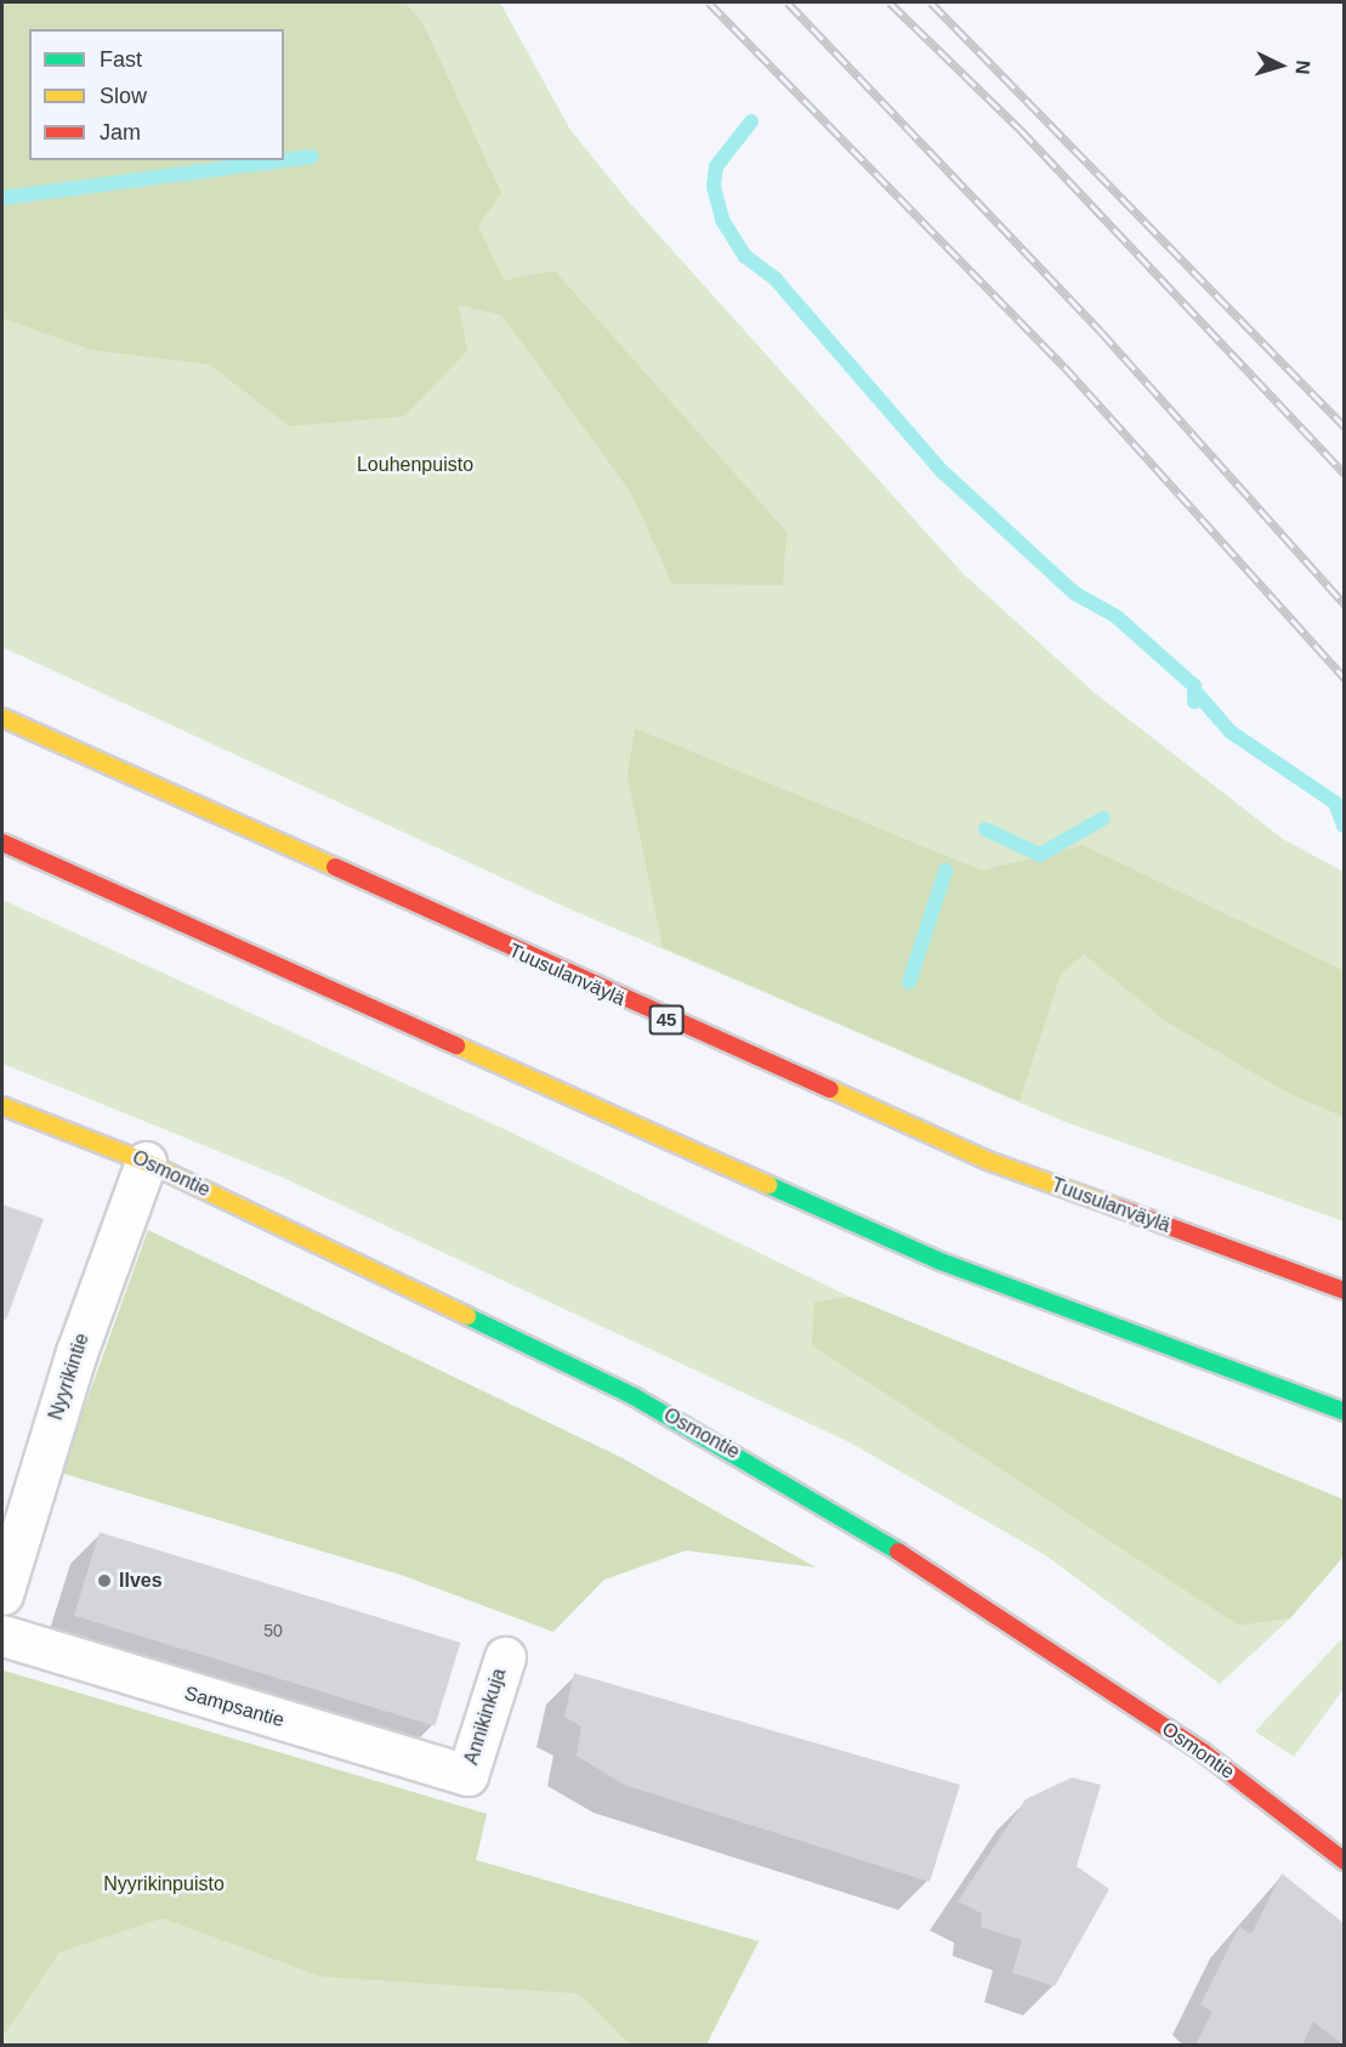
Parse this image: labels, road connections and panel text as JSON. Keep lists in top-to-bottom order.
{
  "streets": {
    "main road": ["Tuusulanväylä", "45", "Osmontie"],
    "street": ["Nyyrikintie", "Sampsantie", "Annikinkuja"]
  },
  "crossings": [
    ["Osmontie", "Nyyrikintie"],
    ["Sampsantie", "Annikinkuja"]
  ],
  "parks": ["Louhenpuisto", "Nyyrikinpuisto"],
  "places": ["Ilves"],
  "house_numbers": ["50"],
  "legend": ["Fast", "Slow", "Jam"],
  "north": "right"
}
